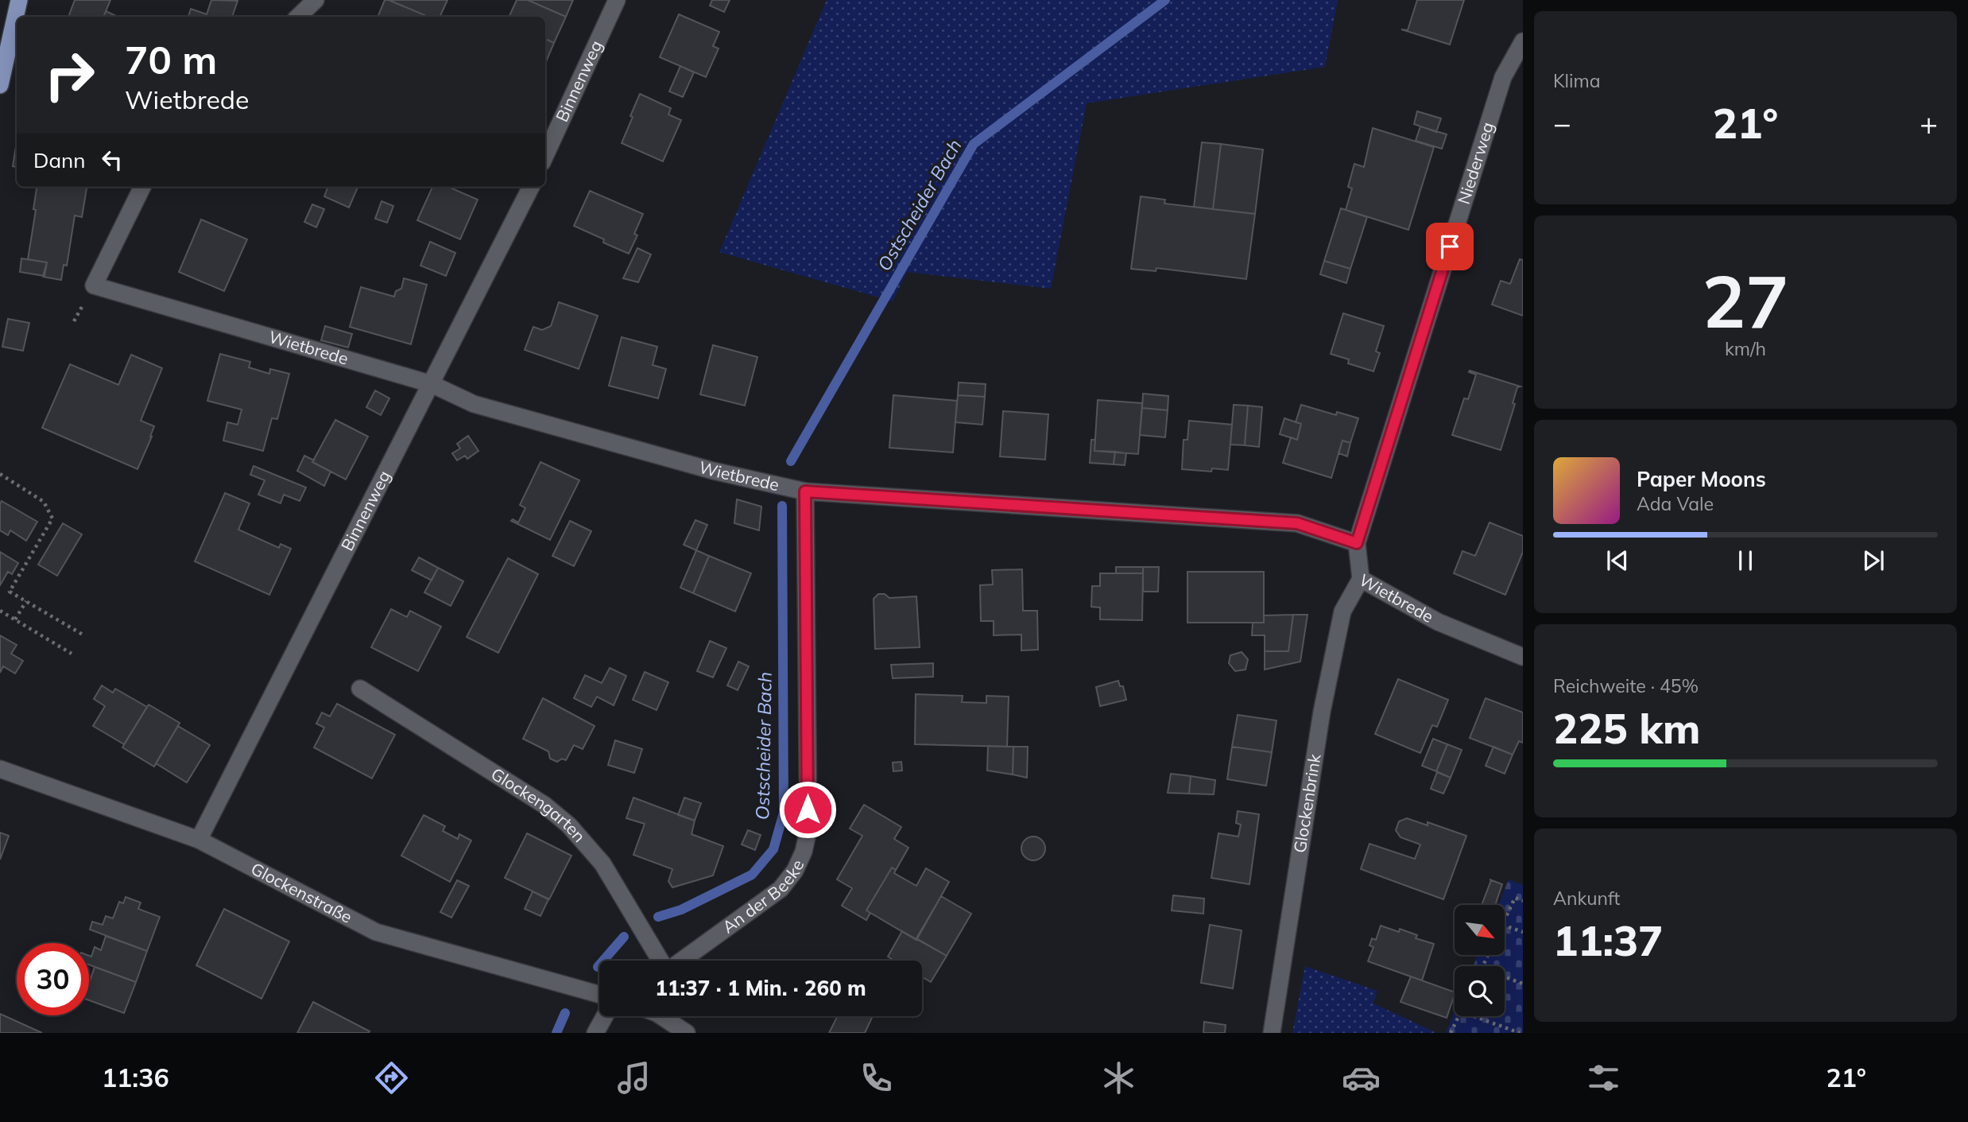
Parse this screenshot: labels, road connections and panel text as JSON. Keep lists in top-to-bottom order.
{
  "streets": {
    "street": [
      "Binnenweg",
      "Niederweg",
      "Wietbrede",
      "Glockenbrink",
      "Glockengarten",
      "Glockenstraße",
      "An der Beeke"
    ]
  },
  "crossings": [
    ["Binnenweg", "Wietbrede"],
    ["Binnenweg", "Glockenstraße"],
    ["Niederweg", "Wietbrede"],
    ["Wietbrede", "Glockenbrink"],
    ["Wietbrede", "An der Beeke"]
  ],
  "water": ["Ostscheider Bach"],
  "north": "bottom right",
  "page": {
    "tile": [
      "Klima",
      ["27", "km/h"],
      ["Reichweite · 45%", "225 km"],
      ["Ankunft", "11:37"]
    ],
    "turn": ["70 m", "Wietbrede"],
    "heat": ["−", "21°", "+"],
    "then": "Dann",
    "song": ["Paper Moons", "Ada Vale"],
    "limit": "30",
    "trip": "11:37 · 1 Min. · 260 m",
    "tabs": ["11:36", "21°"]
  }
}
